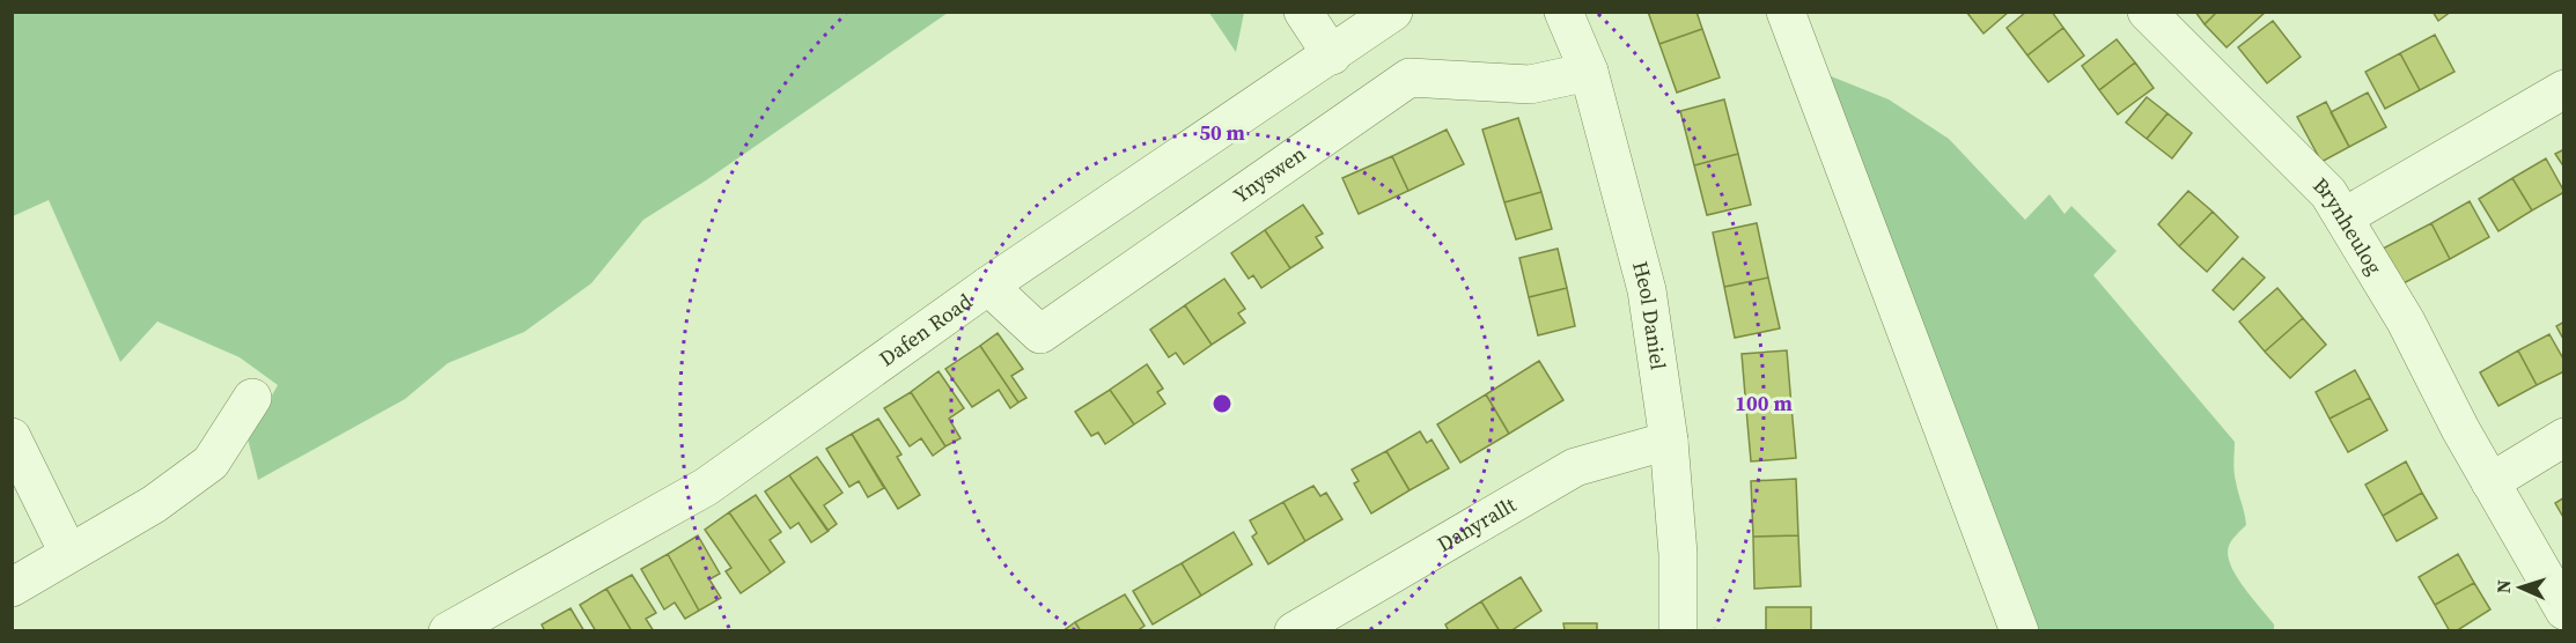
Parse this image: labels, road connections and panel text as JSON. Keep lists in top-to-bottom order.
{
  "streets": {
    "street": [
      "Ynyswen",
      "Brynheulog",
      "Heol Daniel",
      "Dafen Road",
      "Danyrallt"
    ]
  },
  "crossings": [
    ["Ynyswen", "Heol Daniel"],
    ["Ynyswen", "Dafen Road"],
    ["Heol Daniel", "Danyrallt"]
  ],
  "north": "left",
  "rings": ["50 m", "100 m"]
}
